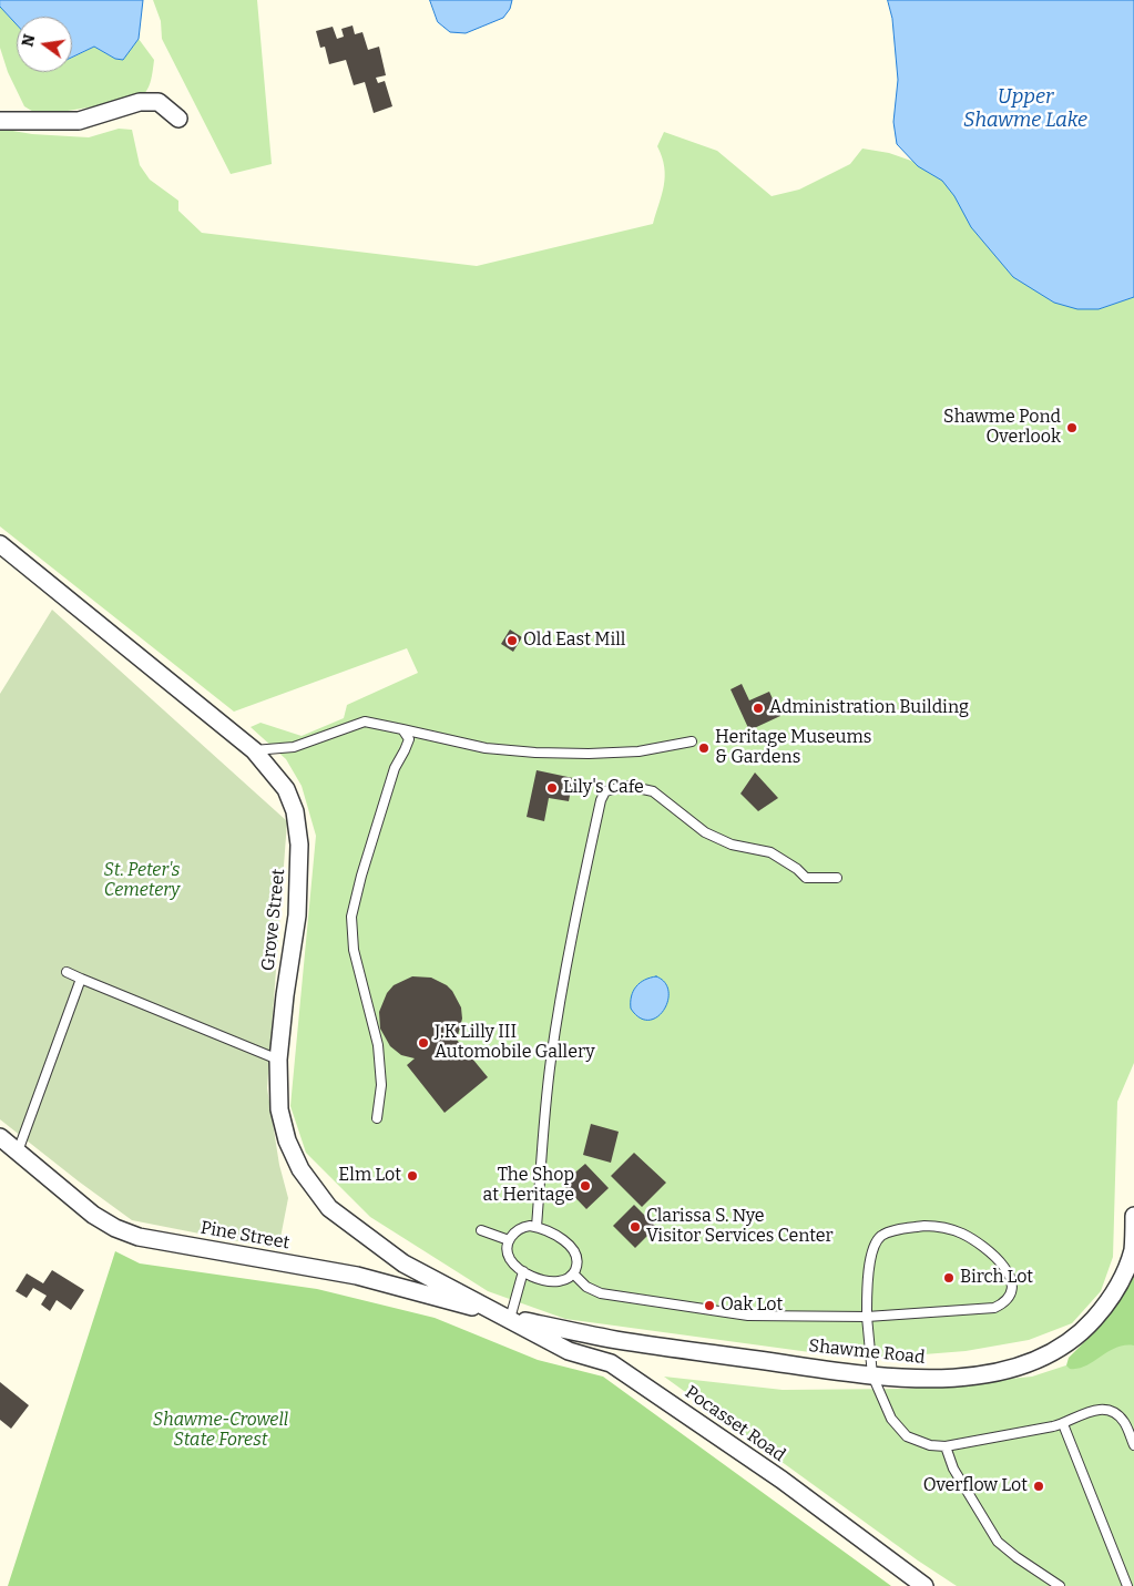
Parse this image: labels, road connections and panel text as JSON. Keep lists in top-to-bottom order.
{
  "streets": {
    "street": [
      "Grove Street",
      "Pine Street",
      "Shawme Road",
      "Pocasset Road"
    ]
  },
  "crossings": [
    ["Grove Street", "Pine Street"],
    ["Grove Street", "Shawme Road"],
    ["Grove Street", "Pocasset Road"],
    ["Pine Street", "Shawme Road"],
    ["Pine Street", "Pocasset Road"],
    ["Shawme Road", "Pocasset Road"]
  ],
  "water": ["Upper Shawme Lake"],
  "parks": ["St. Peter's Cemetery", "Shawme-Crowell State Forest"],
  "places": [
    "Shawme Pond Overlook",
    "Old East Mill",
    "Administration Building",
    "Heritage Museums & Gardens",
    "Lily's Cafe",
    "J.K Lilly III Automobile Gallery",
    "Elm Lot",
    "The Shop at Heritage",
    "Clarissa S. Nye Visitor Services Center",
    "Birch Lot",
    "Oak Lot",
    "Overflow Lot"
  ],
  "north": "left"
}
